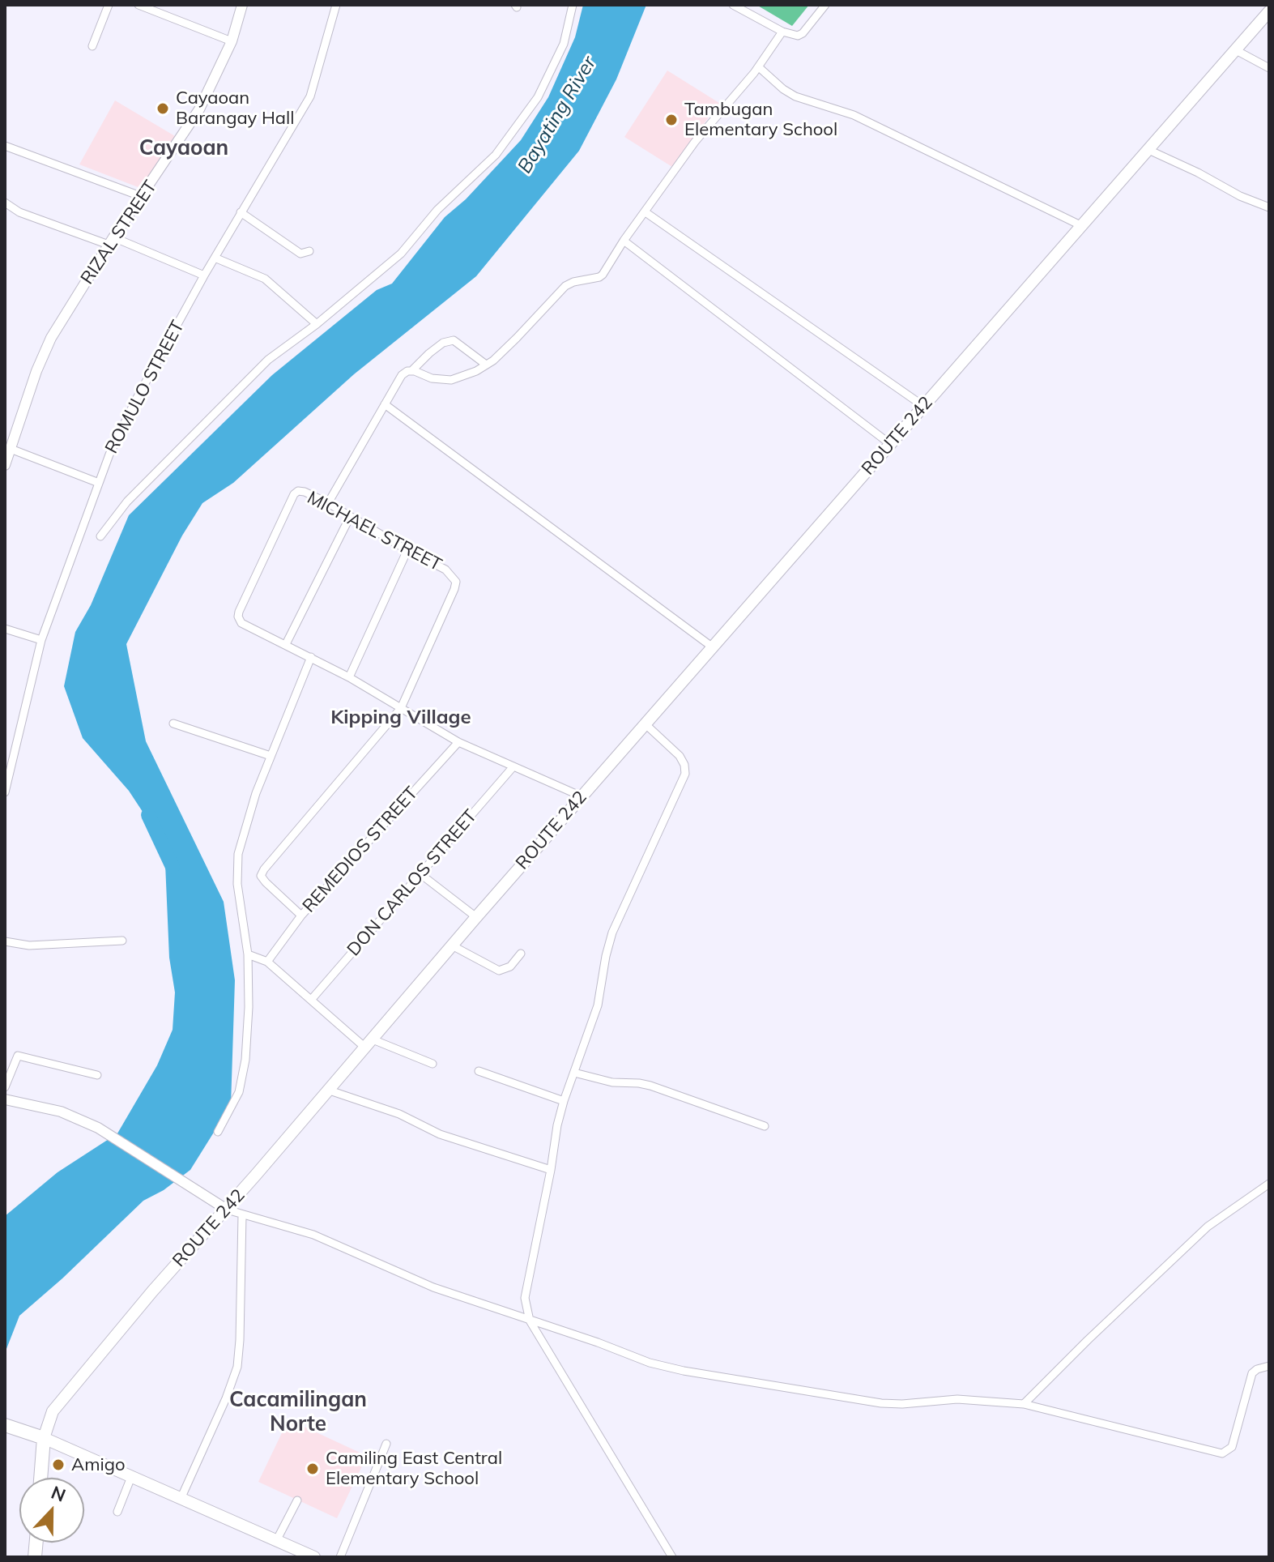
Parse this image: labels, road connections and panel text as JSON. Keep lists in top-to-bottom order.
{
  "streets": {
    "main road": ["ROUTE 242"],
    "street": [
      "RIZAL STREET",
      "ROMULO STREET",
      "MICHAEL STREET",
      "REMEDIOS STREET",
      "DON CARLOS STREET"
    ]
  },
  "districts": ["Cayaoan", "Kipping Village", "Cacamilingan Norte"],
  "water": ["Bayating River"],
  "places": [
    "Cayaoan Barangay Hall",
    "Tambugan Elementary School",
    "Amigo",
    "Camiling East Central Elementary School"
  ],
  "north": "top"
}
